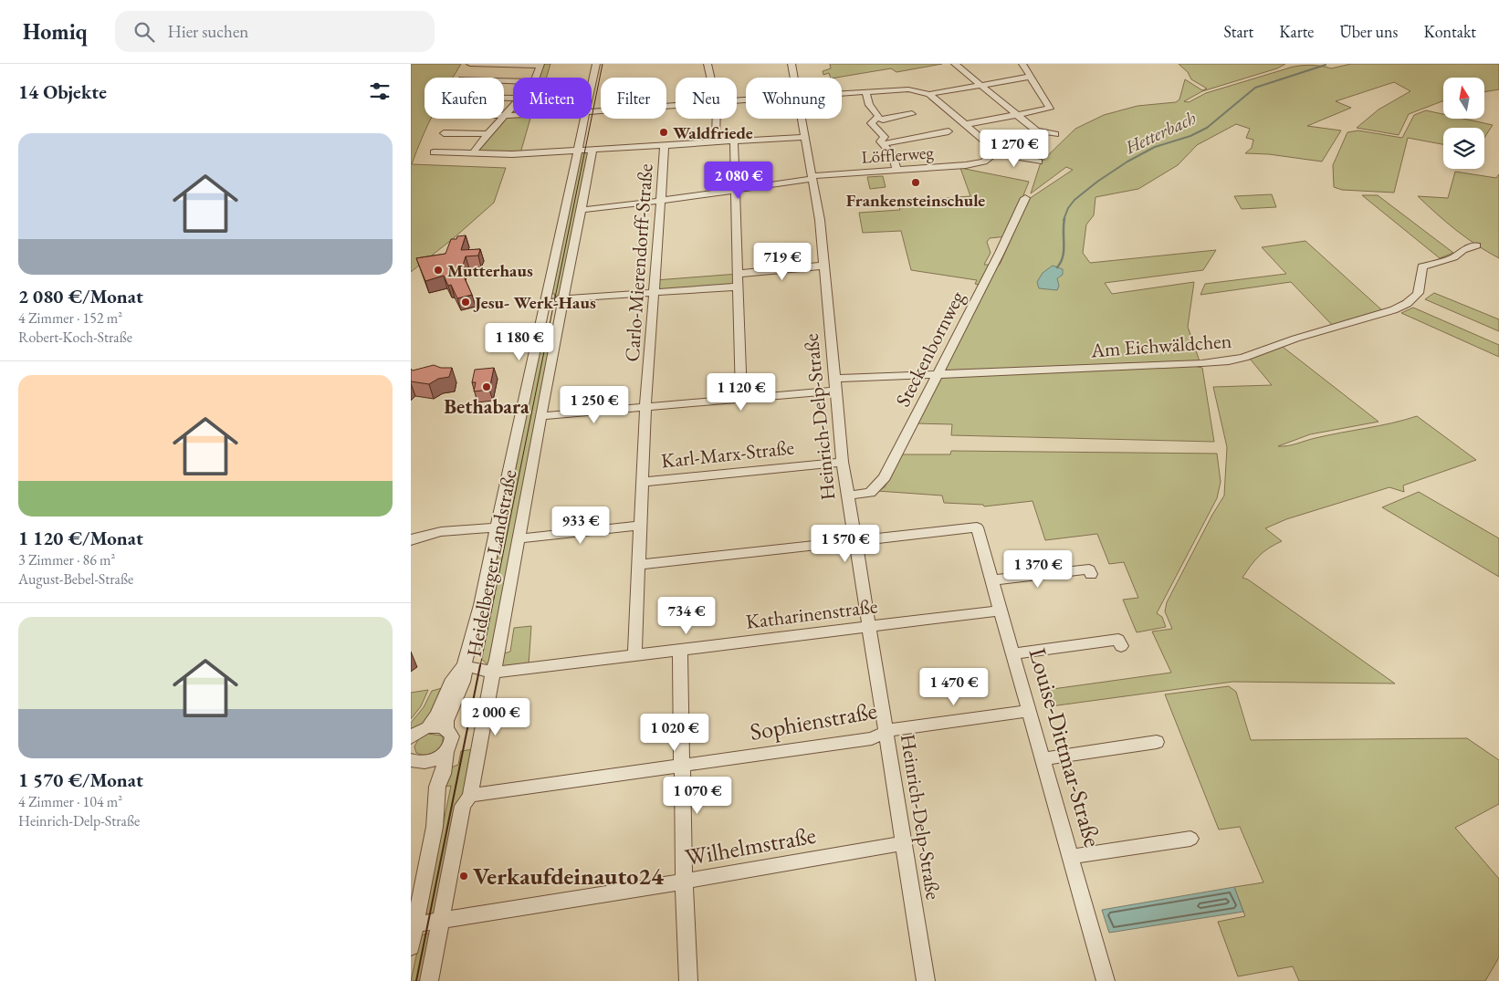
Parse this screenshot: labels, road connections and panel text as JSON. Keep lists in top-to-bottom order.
{
  "streets": {
    "street": [
      "Löfflerweg",
      "Carlo-Mierendorff-Straße",
      "Am Eichwäldchen",
      "Steckenbornweg",
      "Heinrich-Delp-Straße",
      "Karl-Marx-Straße",
      "Heidelberger Landstraße",
      "Katharinenstraße",
      "Sophienstraße",
      "Louise-Dittmar-Straße",
      "Wilhelmstraße"
    ]
  },
  "crossings": [
    ["Löfflerweg", "Carlo-Mierendorff-Straße"],
    ["Löfflerweg", "Heinrich-Delp-Straße"],
    ["Löfflerweg", "Heidelberger Landstraße"],
    ["Carlo-Mierendorff-Straße", "Karl-Marx-Straße"],
    ["Carlo-Mierendorff-Straße", "Katharinenstraße"],
    ["Am Eichwäldchen", "Steckenbornweg"],
    ["Am Eichwäldchen", "Heinrich-Delp-Straße"],
    ["Steckenbornweg", "Heinrich-Delp-Straße"],
    ["Heinrich-Delp-Straße", "Karl-Marx-Straße"],
    ["Heinrich-Delp-Straße", "Katharinenstraße"],
    ["Heinrich-Delp-Straße", "Sophienstraße"],
    ["Heinrich-Delp-Straße", "Louise-Dittmar-Straße"],
    ["Heinrich-Delp-Straße", "Wilhelmstraße"],
    ["Heidelberger Landstraße", "Katharinenstraße"],
    ["Heidelberger Landstraße", "Sophienstraße"],
    ["Heidelberger Landstraße", "Wilhelmstraße"],
    ["Katharinenstraße", "Louise-Dittmar-Straße"],
    ["Sophienstraße", "Louise-Dittmar-Straße"]
  ],
  "water": ["Hetterbach"],
  "places": [
    "Waldfriede",
    "Frankensteinschule",
    "Mutterhaus",
    "Jesu- Werk-Haus",
    "Bethabara",
    "Verkaufdeinauto24"
  ],
  "north": "top",
  "page": {
    "header": "Homiq",
    "search": "Hier suchen",
    "nav": [
      "Start",
      "Karte",
      "Über uns",
      "Kontakt"
    ],
    "heading": "14 Objekte",
    "chip": [
      "Kaufen",
      "Mieten",
      "Filter",
      "Neu",
      "Wohnung"
    ],
    "list": [
      {
        "name": "2 080 €/Monat",
        "note": "4 Zimmer · 152 m² · Robert-Koch-Straße"
      },
      {
        "name": "1 120 €/Monat",
        "note": "3 Zimmer · 86 m² · August-Bebel-Straße"
      },
      {
        "name": "1 570 €/Monat",
        "note": "4 Zimmer · 104 m² · Heinrich-Delp-Straße"
      }
    ],
    "price": [
      "1 270 €",
      "2 080 €",
      "719 €",
      "1 180 €",
      "1 120 €",
      "1 250 €",
      "933 €",
      "1 570 €",
      "1 370 €",
      "734 €",
      "1 470 €",
      "2 000 €",
      "1 020 €",
      "1 070 €"
    ]
  }
}
